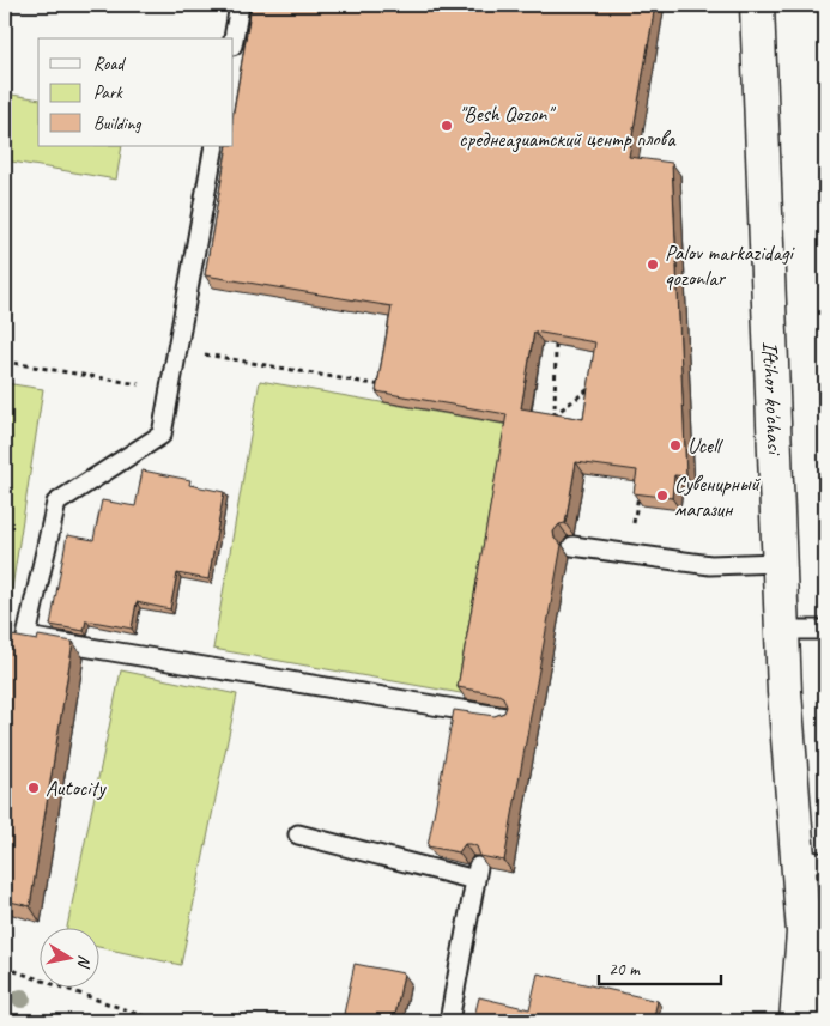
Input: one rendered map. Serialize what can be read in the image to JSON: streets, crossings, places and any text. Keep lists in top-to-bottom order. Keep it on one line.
{"streets":{"main road":["Iftihor ko'chasi"]},"places":["\"Besh Qozon\" среднеазиатский центр плова","Palov markazidagi qozonlar","Ucell","Сувенирный магазин","Autocity"],"legend":["Road","Park","Building"],"scale_bar":"20 m","north":"right"}
